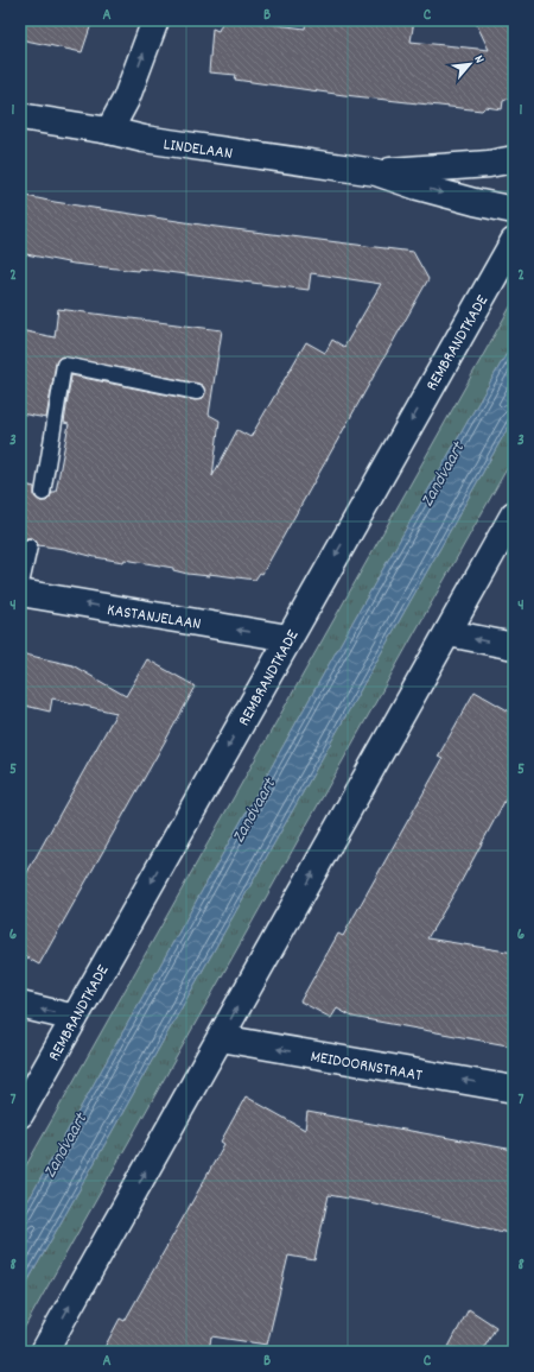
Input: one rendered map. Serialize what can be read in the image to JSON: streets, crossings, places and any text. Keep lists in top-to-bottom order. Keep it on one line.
{"streets":{"street":["LINDELAAN","REMBRANDTKADE","KASTANJELAAN","MEIDOORNSTRAAT"]},"crossings":[["REMBRANDTKADE","KASTANJELAAN"]],"one_way":["KASTANJELAAN","MEIDOORNSTRAAT"],"water":["Zandvaart"],"north":"top right","grid":{"columns":["A","B","C"],"rows":["1","2","3","4","5","6","7","8"]}}
